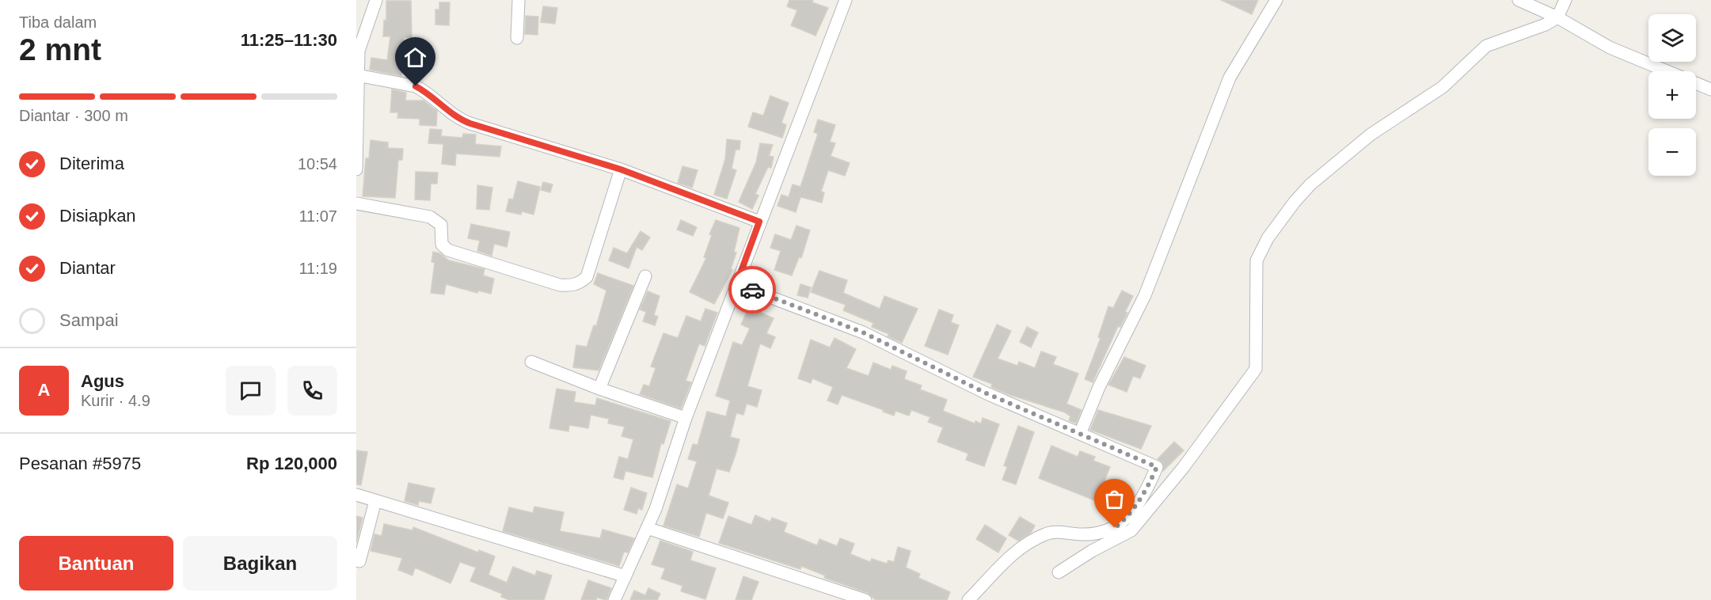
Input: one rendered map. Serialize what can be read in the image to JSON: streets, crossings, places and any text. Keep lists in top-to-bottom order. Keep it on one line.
{"page":{"heading":["2 mnt","Tiba dalam","11:25–11:30"],"panel":["Agus","Kurir · 4.9","Pesanan #5975","Rp 120,000"],"map_buttons":["+","−"],"bar":"Diantar · 300 m","list":[["Diterima","10:54"],["Disiapkan","11:07"],["Diantar","11:19"],"Sampai"],"round":"A","buttons":["Bantuan","Bagikan"]}}
